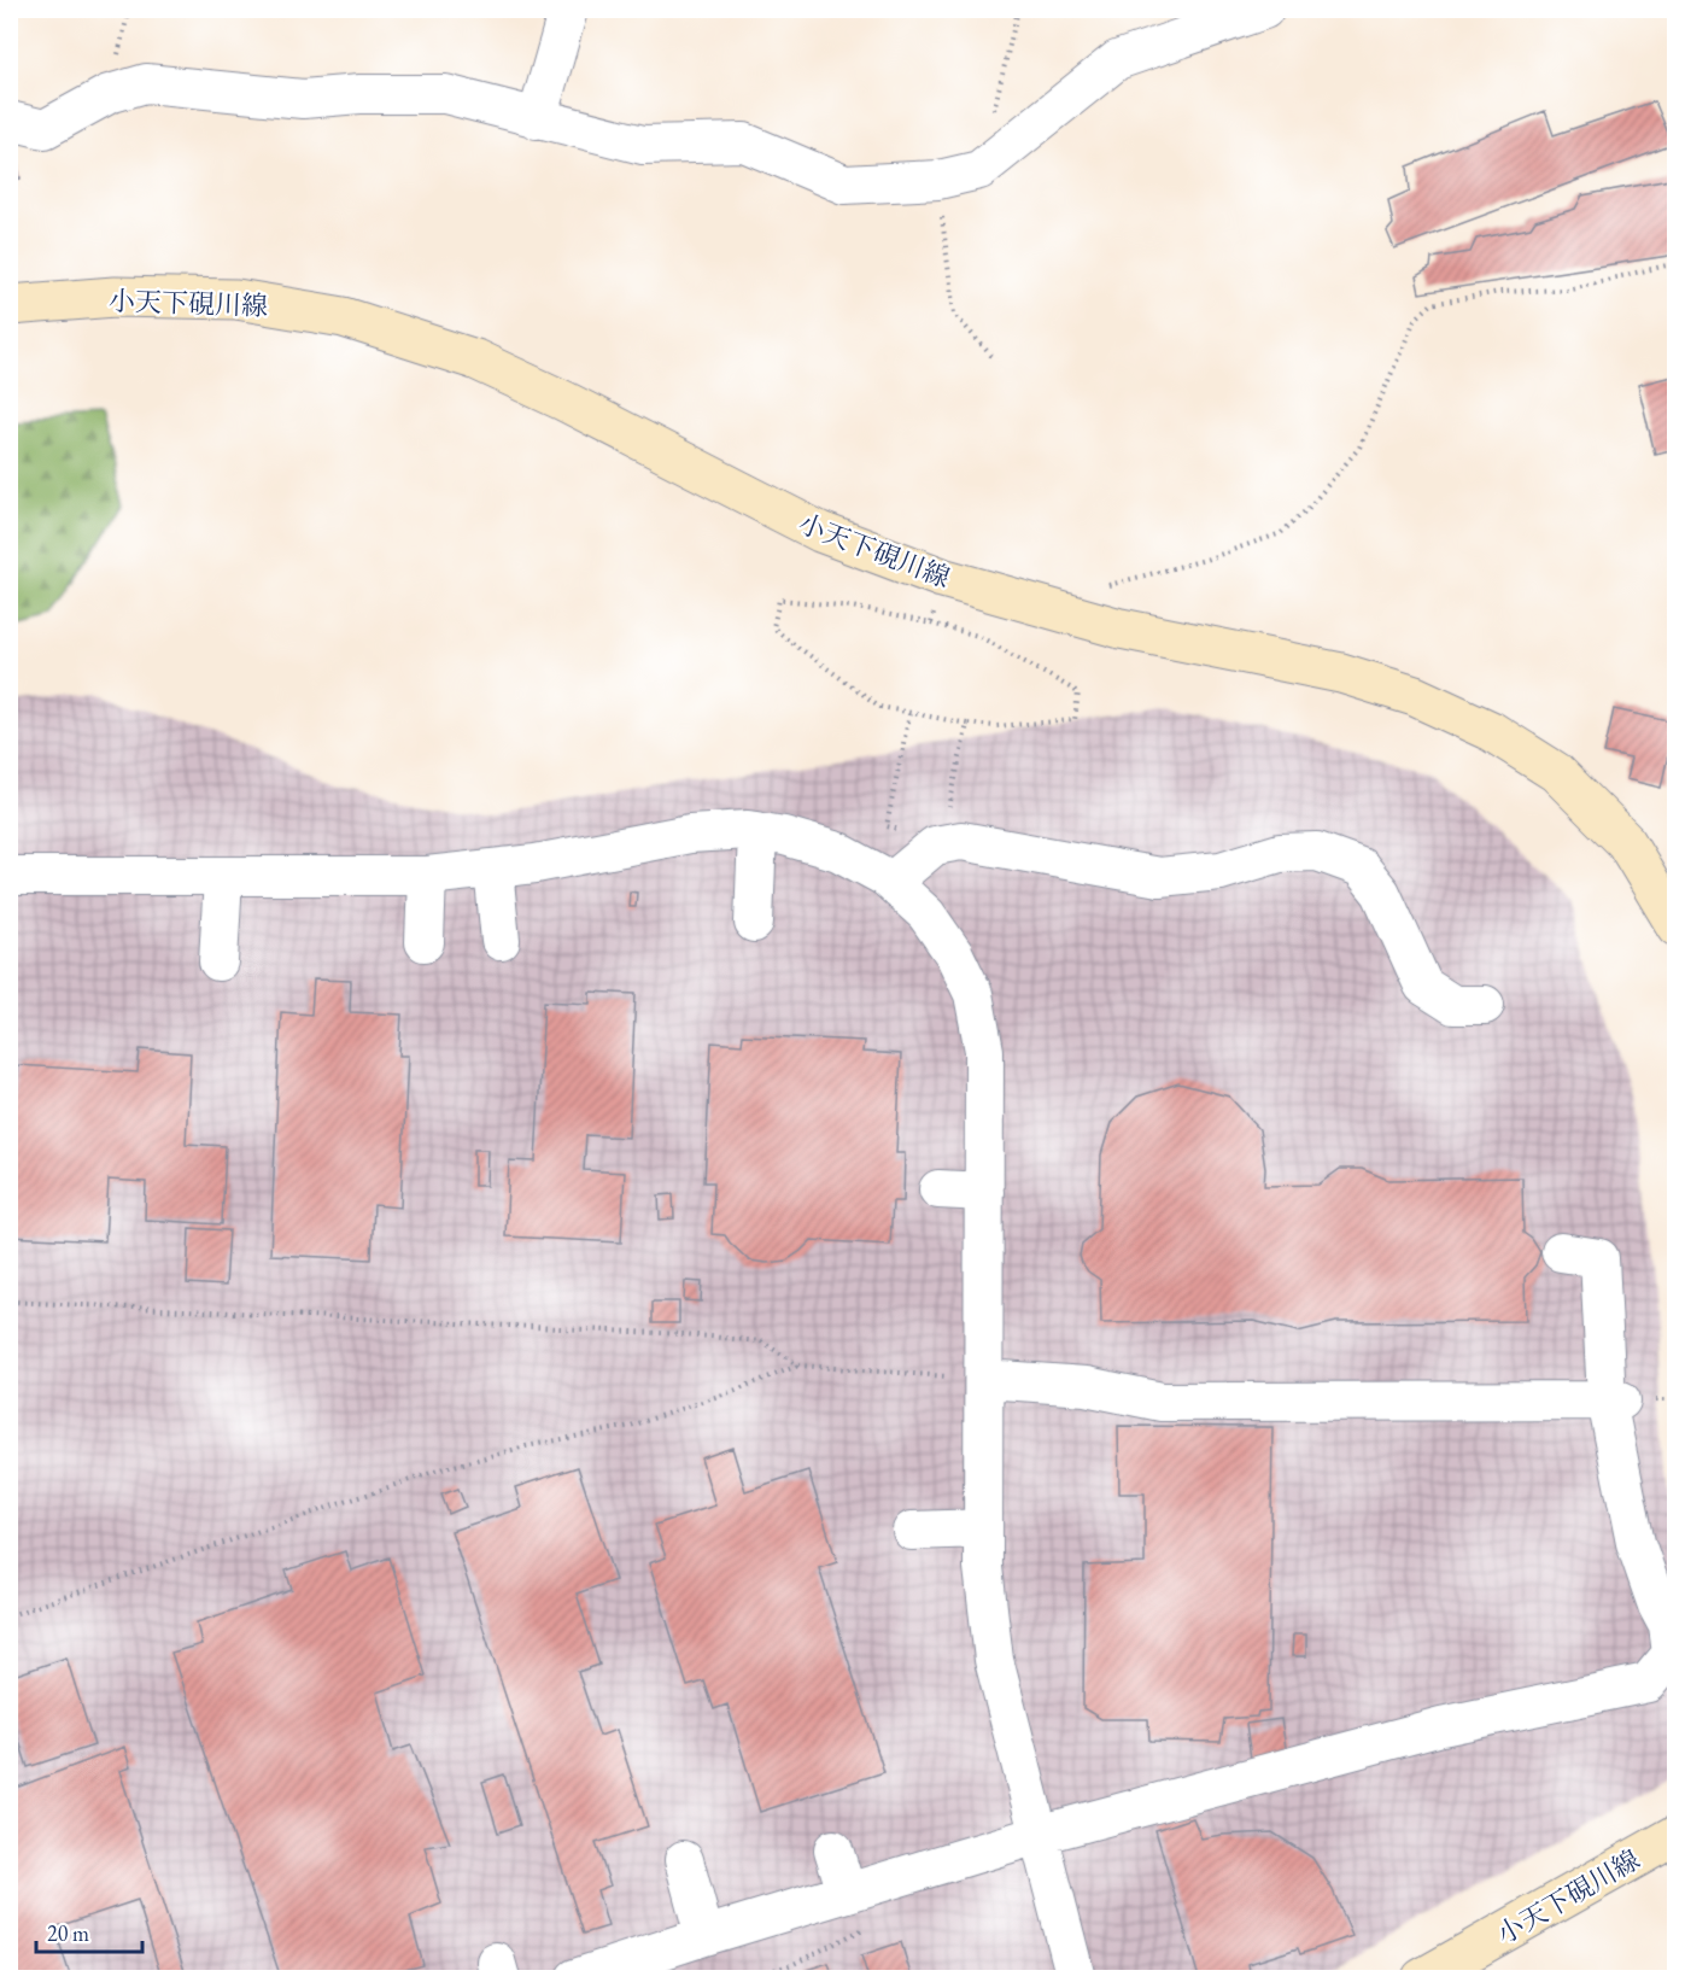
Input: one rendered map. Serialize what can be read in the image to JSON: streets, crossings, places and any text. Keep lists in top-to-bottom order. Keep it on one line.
{"streets":{"main road":["小天下硯川線"]},"scale_bar":"20 m"}
